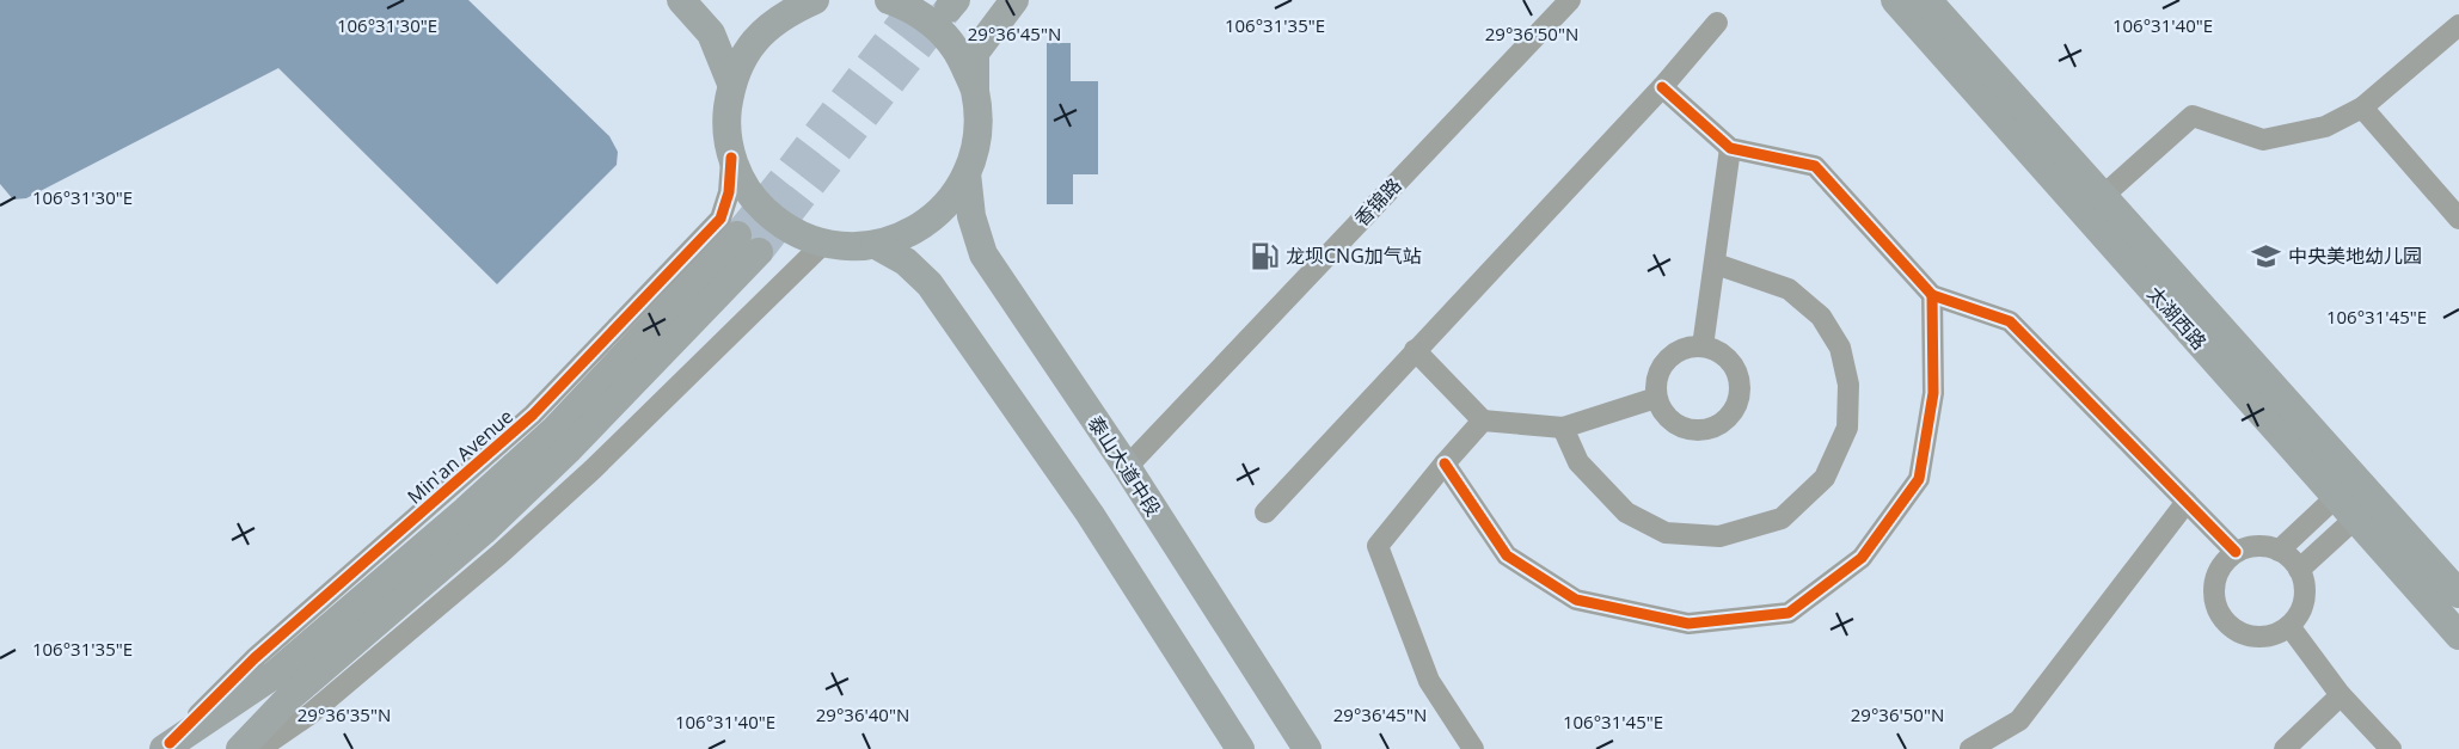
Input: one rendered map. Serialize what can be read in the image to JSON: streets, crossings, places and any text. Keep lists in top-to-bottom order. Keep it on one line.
{"streets":{"main road":["太湖西路","Min'an Avenue","泰山大道中段"],"street":["香锦路"]},"crossings":[["香锦路","泰山大道中段"]],"places":{"fuel station":["龙坝CNG加气站"],"school or university":["中央美地幼儿园"]},"coordinates":["106°31'35\"E","106°31'40\"E","106°31'30\"E","29°36'45\"N","29°36'50\"N","106°31'45\"E","29°36'35\"N","29°36'40\"N"]}
